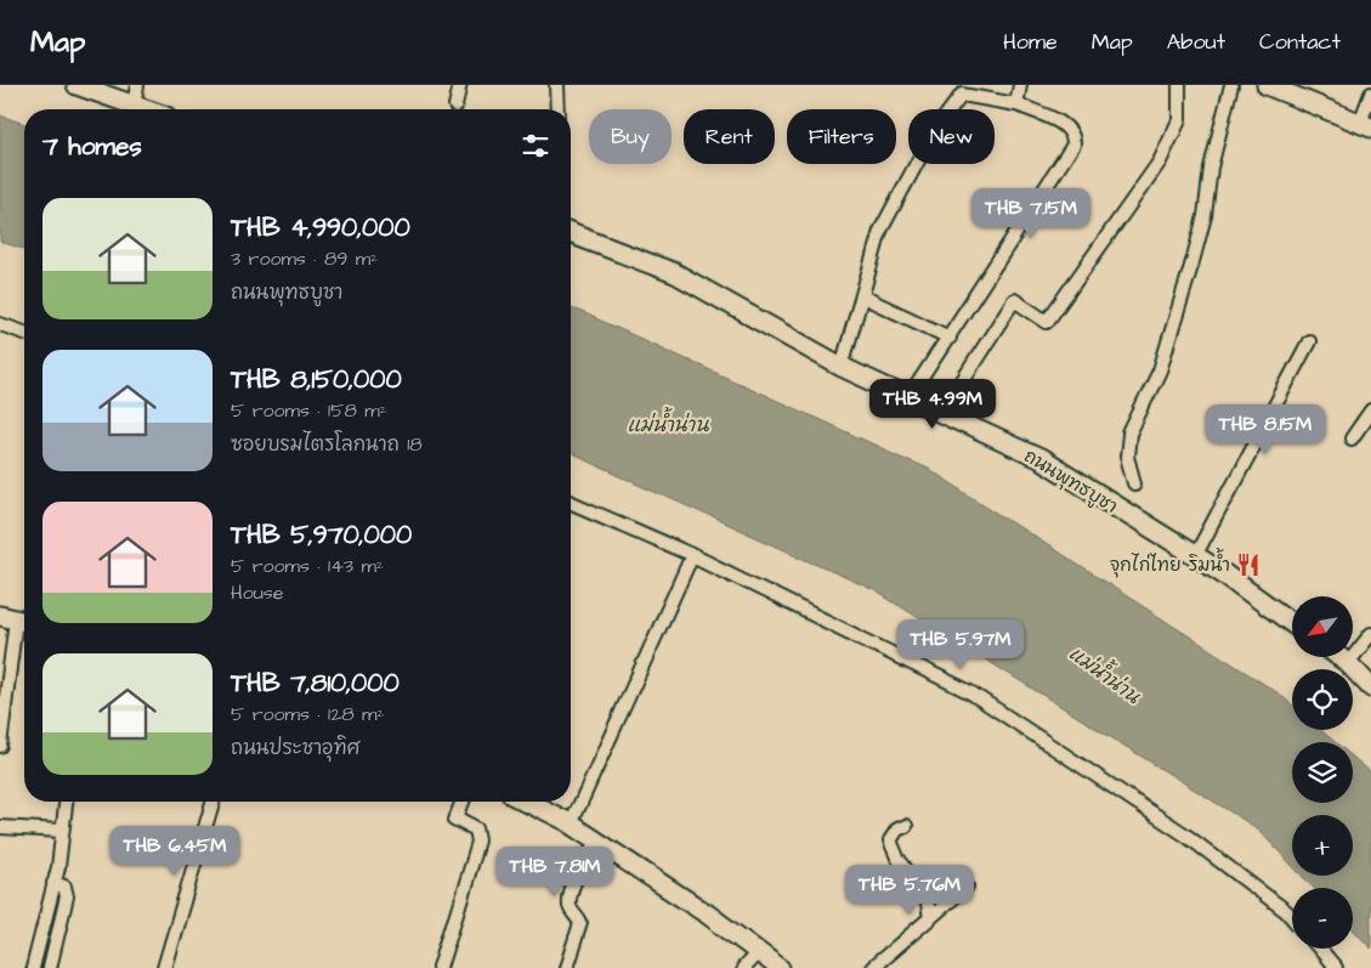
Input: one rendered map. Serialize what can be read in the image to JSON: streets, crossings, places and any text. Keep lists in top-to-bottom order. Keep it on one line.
{"streets":{"street":["ถนนพุทธบูชา"]},"water":["แม่น้ำน่าน"],"places":{"restaurant":["จุกไก่ไทย ริมน้ำ"]},"north":"bottom left","page":{"header":"Map","nav":["Home","Map","About","Contact"],"chip":["Buy","Rent","Filters","New"],"heading":"7 homes","list":[{"name":"THB 4,990,000","note":"3 rooms · 89 m² · ถนนพุทธบูชา"},{"name":"THB 8,150,000","note":"5 rooms · 158 m² · ซอยบรมไตรโลกนาถ 18"},{"name":"THB 5,970,000","note":"5 rooms · 143 m² · House"},{"name":"THB 7,810,000","note":"5 rooms · 128 m² · ถนนประชาอุทิศ"}],"price":["THB 7.15M","THB 4.99M","THB 8.15M","THB 5.97M","THB 6.45M","THB 7.81M","THB 5.76M"],"map_buttons":["+","−"]}}
